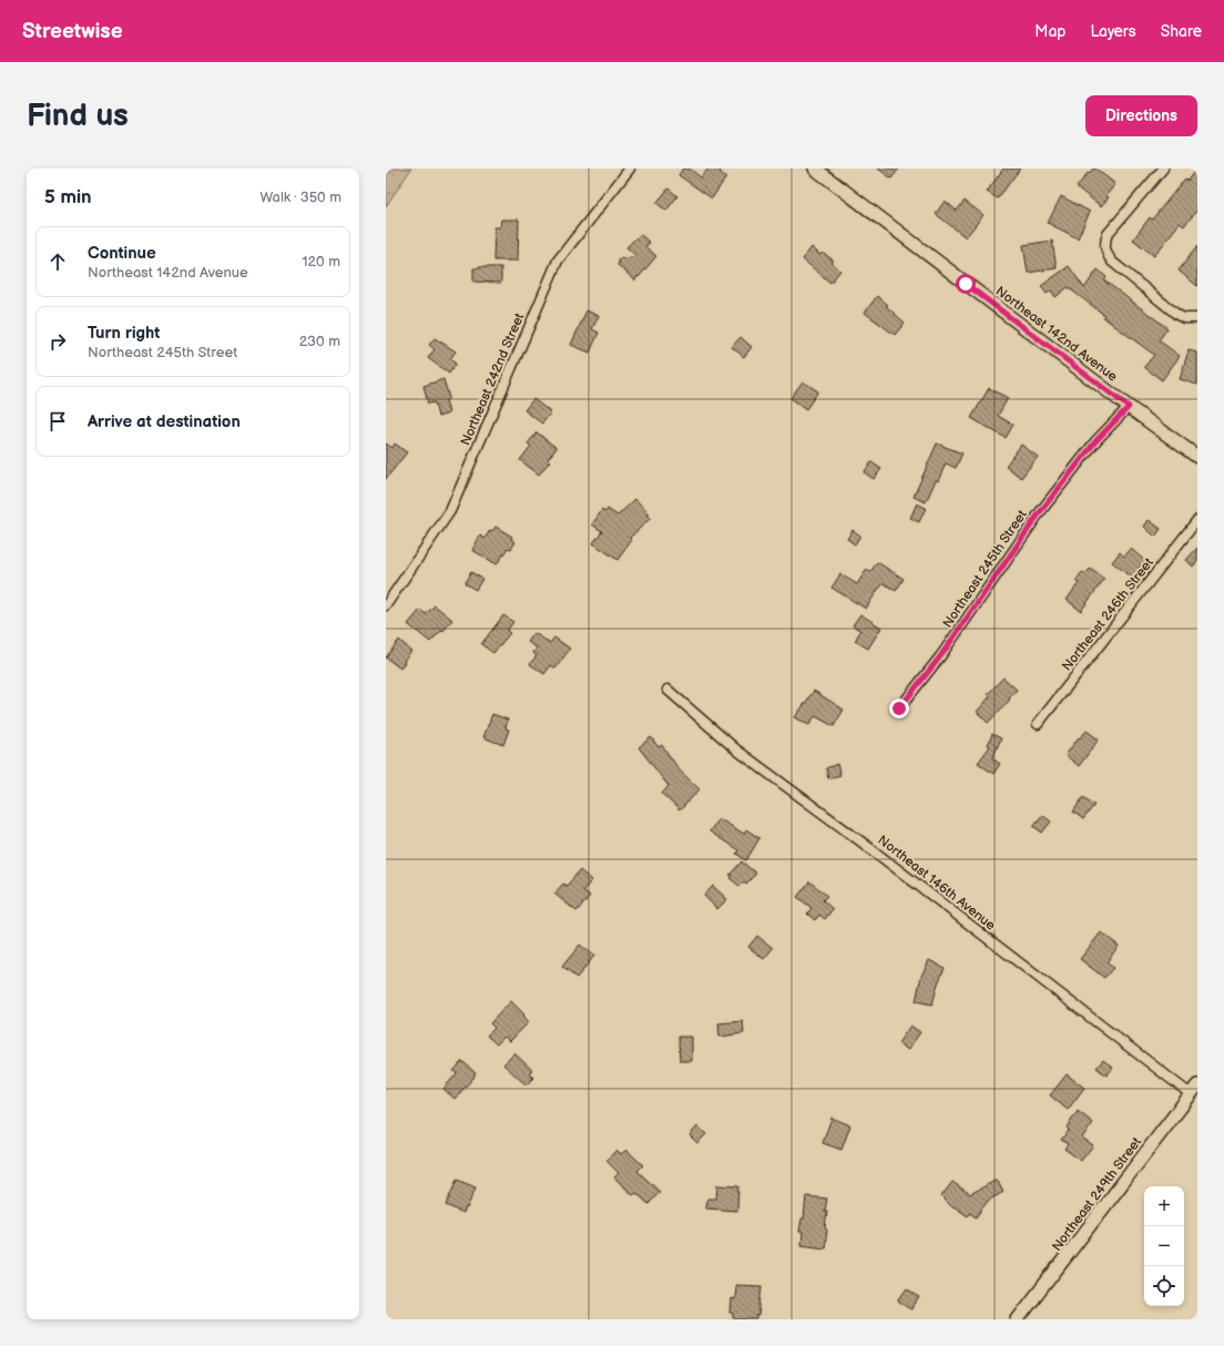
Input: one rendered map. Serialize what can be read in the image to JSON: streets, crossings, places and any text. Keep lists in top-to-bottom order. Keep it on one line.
{"streets":{"main road":["Northeast 142nd Avenue","Northeast 249th Street"],"street":["Northeast 242nd Street","Northeast 245th Street","Northeast 246th Street","Northeast 146th Avenue"]},"crossings":[["Northeast 142nd Avenue","Northeast 245th Street"],["Northeast 146th Avenue","Northeast 249th Street"]],"page":{"header":"Streetwise","nav":["Map","Layers","Share"],"buttons":"Directions","title":"Find us","heading":["5 min","Walk · 350 m"],"list":[["Continue","Northeast 142nd Avenue","120 m"],["Turn right","Northeast 245th Street","230 m"],"Arrive at destination"],"map_buttons":["+","−"]}}
